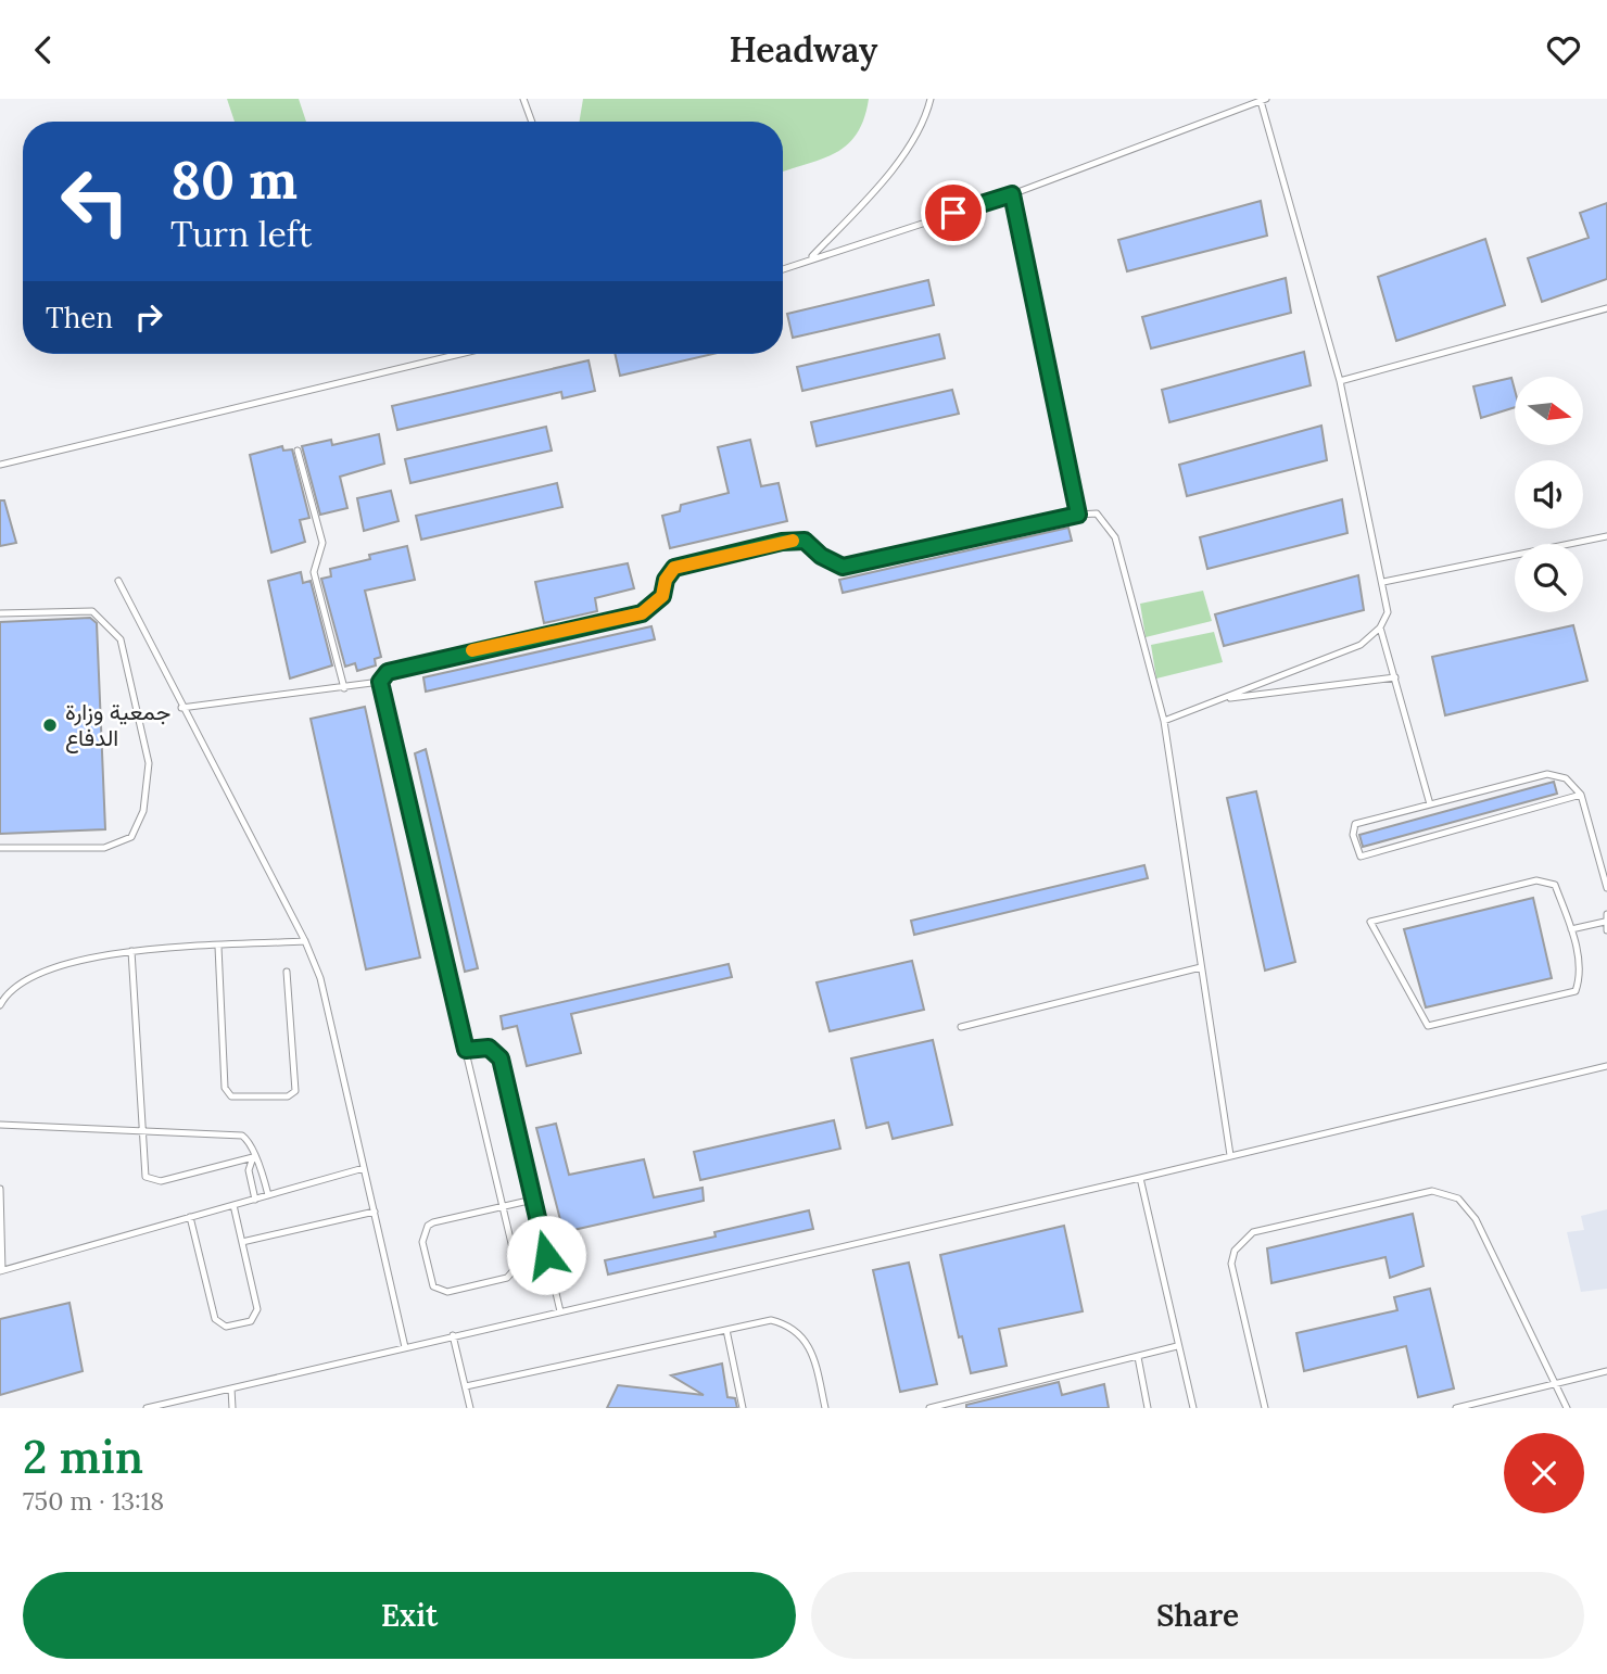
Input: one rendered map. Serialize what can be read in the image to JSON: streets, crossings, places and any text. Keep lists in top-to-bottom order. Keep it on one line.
{"places":["جمعية وزارة الدفاع"],"north":"right","page":{"header":"Headway","turn":["80 m","Turn left"],"then":"Then","heading":["2 min","750 m · 13:18"],"buttons":["Exit","Share"]}}
